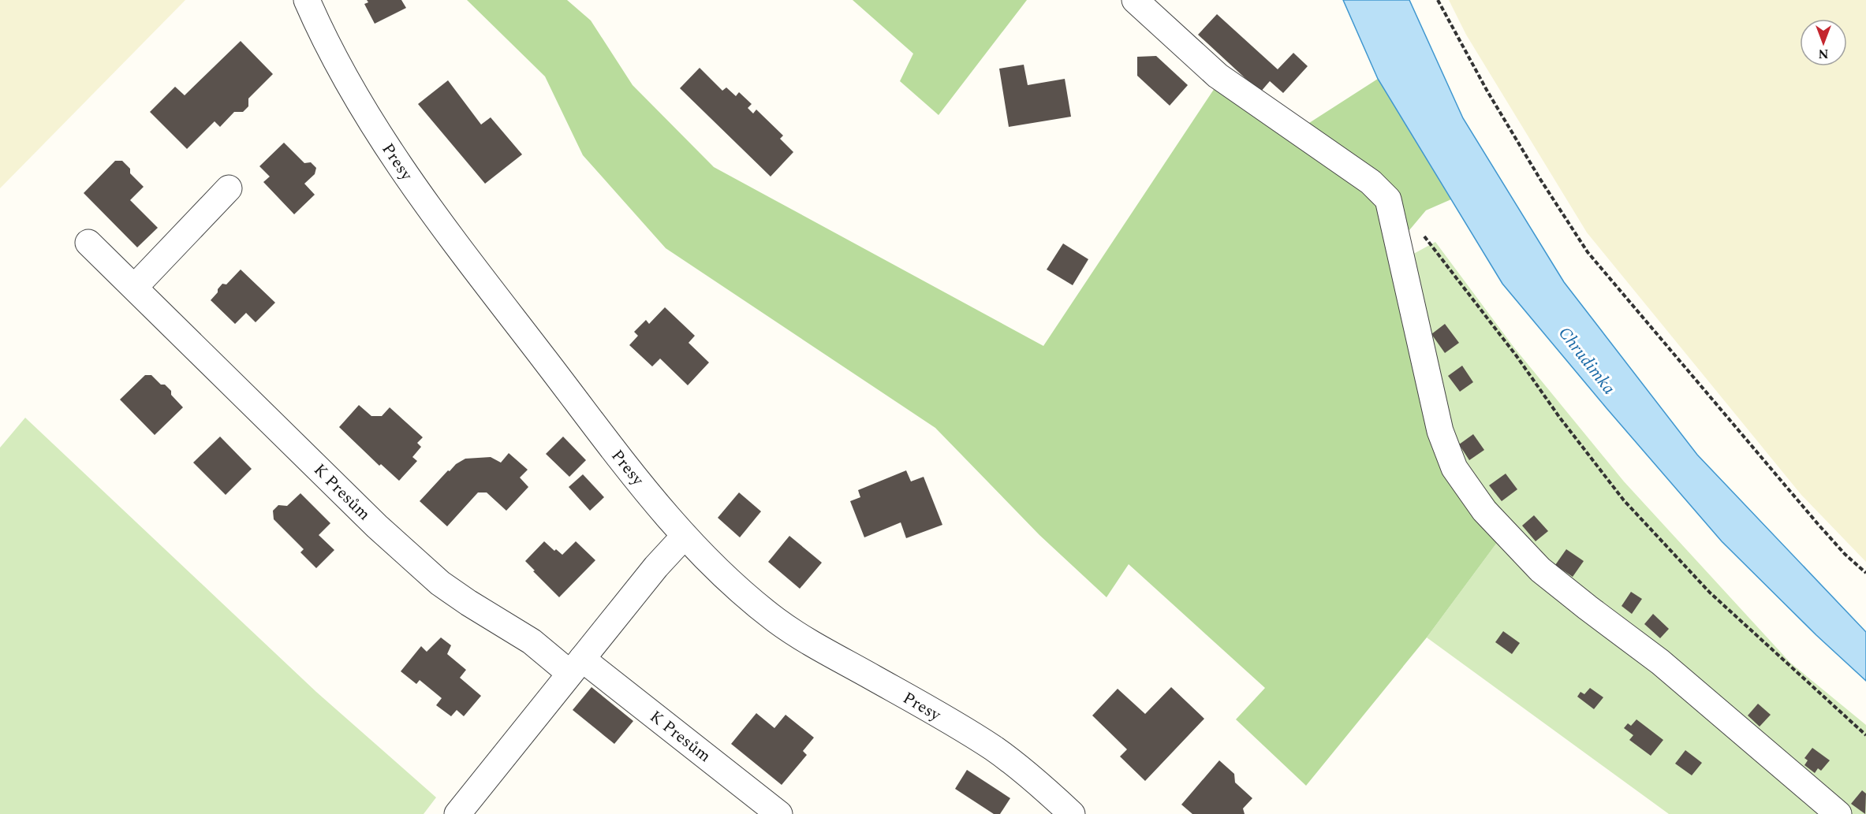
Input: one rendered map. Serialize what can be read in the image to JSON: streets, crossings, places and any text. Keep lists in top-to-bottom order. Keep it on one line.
{"streets":{"street":["Presy","K Presům"]},"water":["Chrudimka"],"north":"bottom"}
